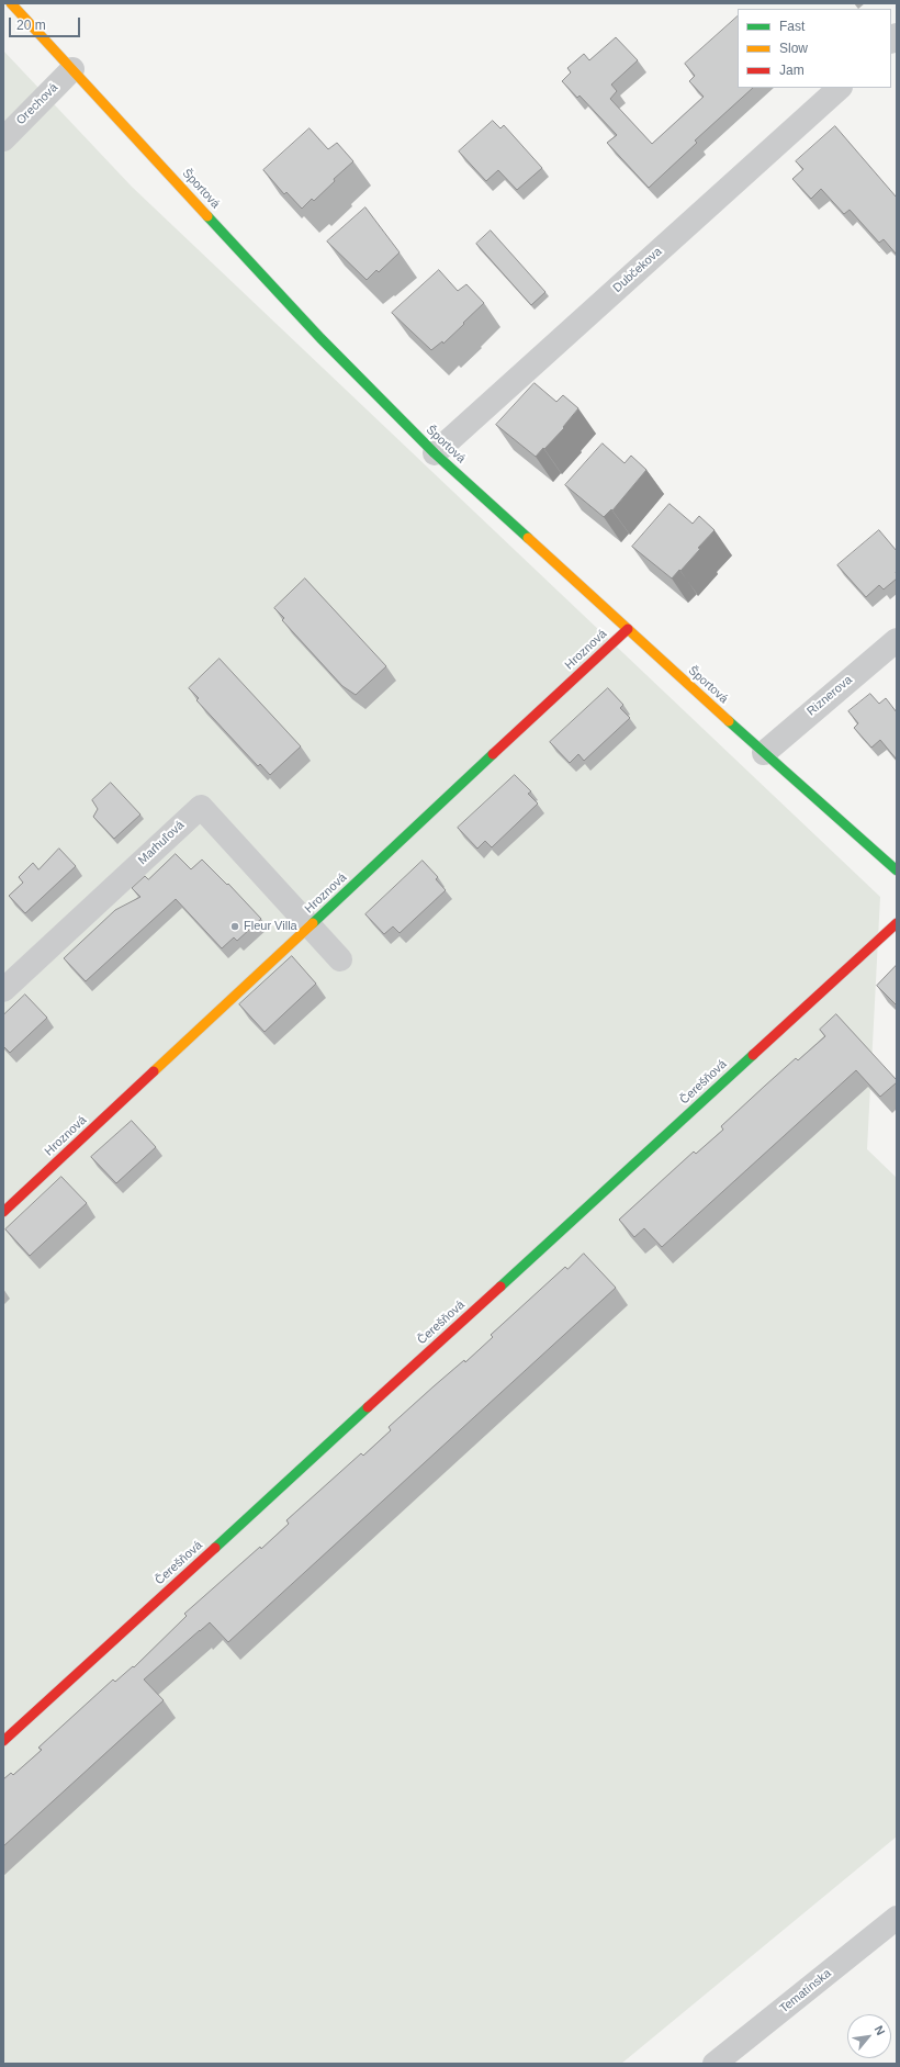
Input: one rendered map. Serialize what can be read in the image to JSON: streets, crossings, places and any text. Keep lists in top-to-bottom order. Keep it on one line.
{"streets":{"street":["Orechová","Športová","Dubčekova","Hroznová","Riznerova","Marhuľová","Čerešňová","Tematínska"]},"crossings":[["Orechová","Športová"],["Športová","Dubčekova"],["Športová","Hroznová"],["Športová","Riznerova"],["Hroznová","Marhuľová"]],"places":["Fleur Villa"],"legend":["Fast","Slow","Jam"],"scale_bar":"20 m","north":"top right"}
